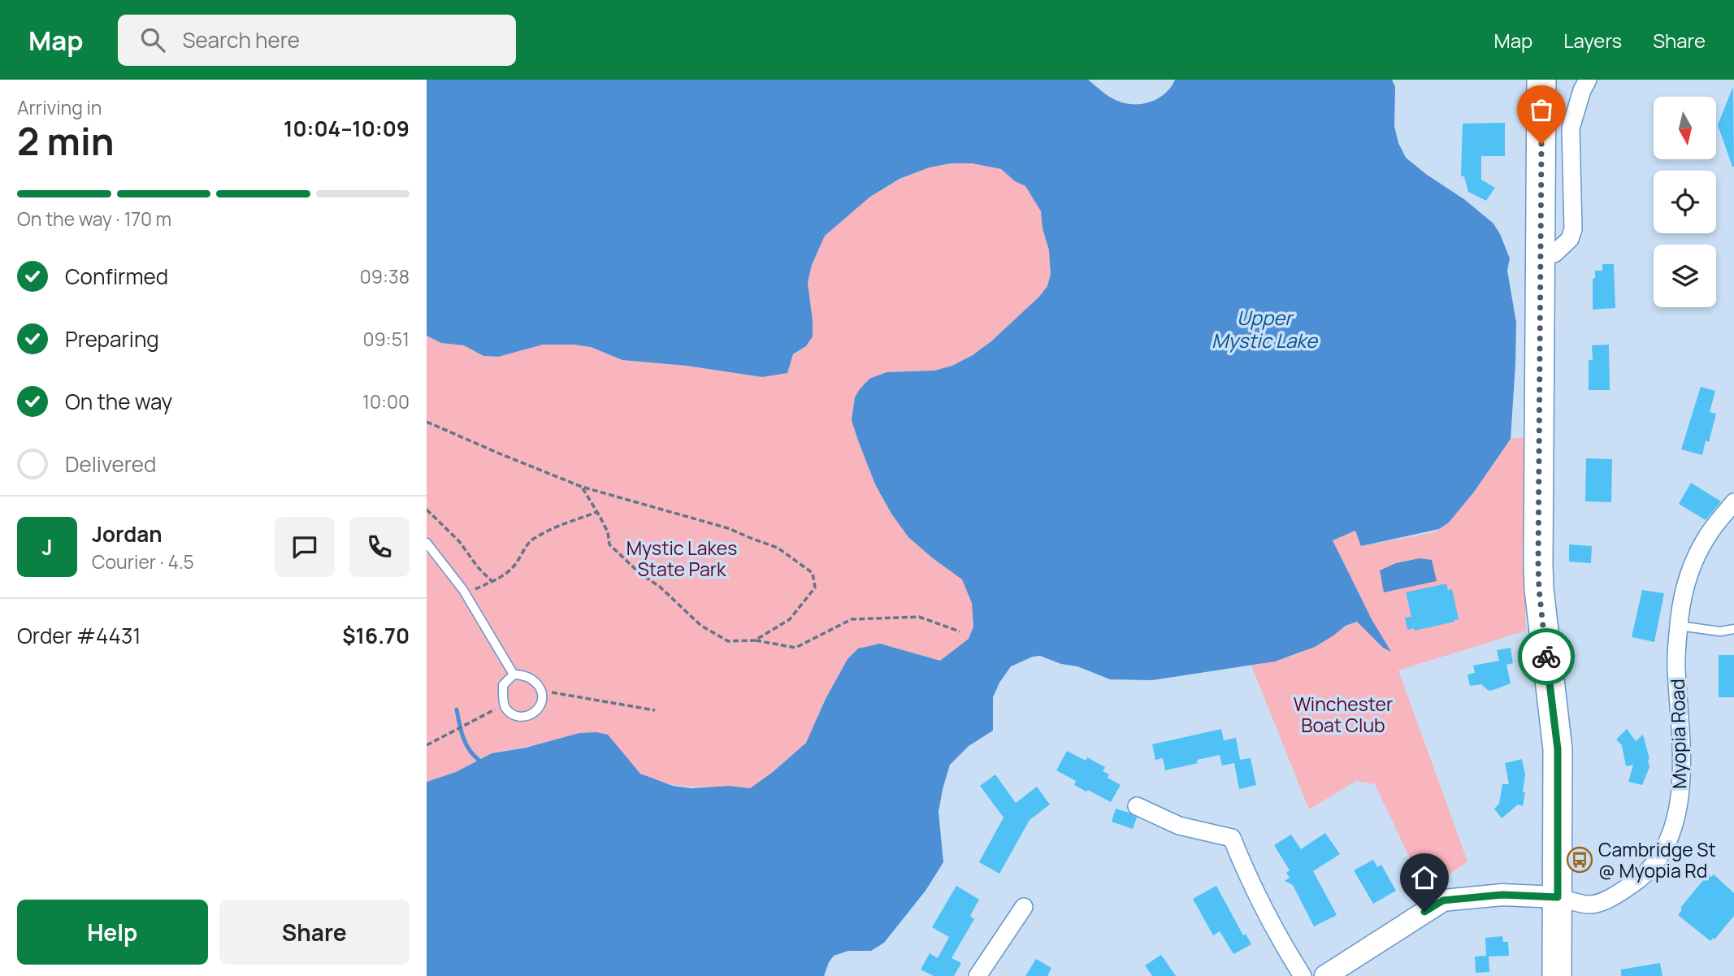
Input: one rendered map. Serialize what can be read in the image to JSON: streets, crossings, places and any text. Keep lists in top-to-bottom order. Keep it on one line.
{"streets":{"street":["Myopia Road"]},"water":["Upper Mystic Lake"],"parks":["Mystic Lakes State Park","Winchester Boat Club"],"places":{"bus stop":["Cambridge St @ Myopia Rd"]},"north":"bottom","page":{"header":"Map","search":"Search here","nav":["Map","Layers","Share"],"heading":["2 min","Arriving in","10:04–10:09"],"panel":["Jordan","Courier · 4.5","Order #4431","$16.70"],"bar":"On the way · 170 m","list":[["Confirmed","09:38"],["Preparing","09:51"],["On the way","10:00"],"Delivered"],"round":"J","buttons":["Help","Share"]}}
